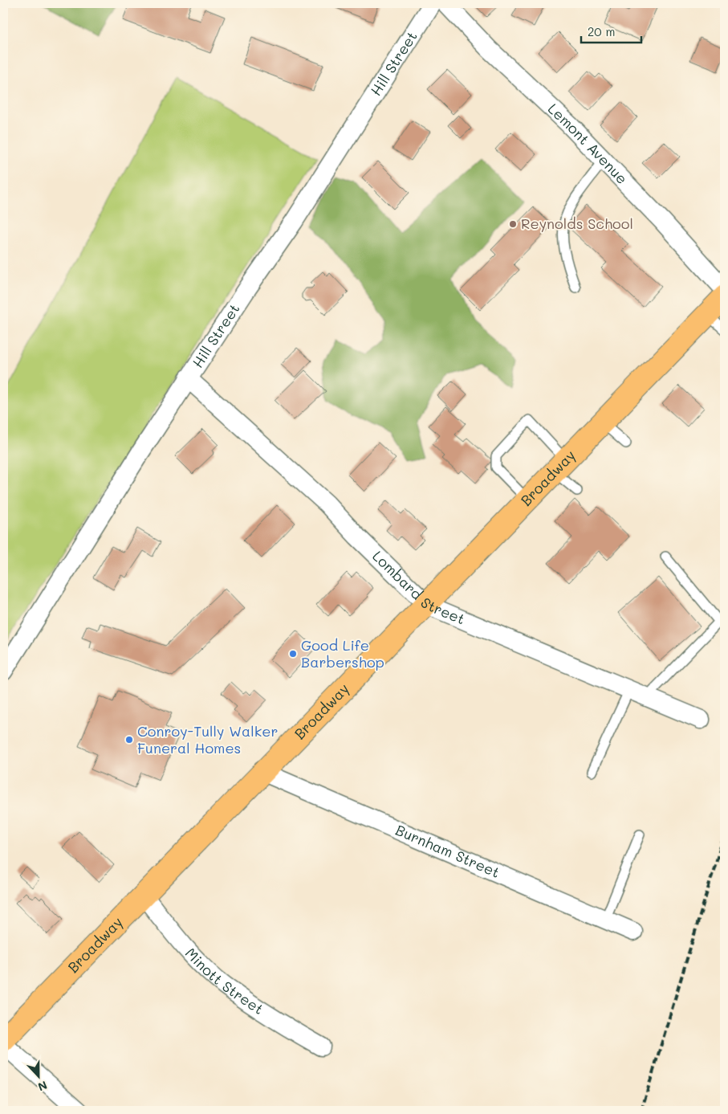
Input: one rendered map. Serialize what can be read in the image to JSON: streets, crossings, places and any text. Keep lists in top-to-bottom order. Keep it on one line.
{"streets":{"main road":["Broadway"],"street":["Hill Street","Lemont Avenue","Lombard Street","Burnham Street","Minott Street"]},"crossings":[["Hill Street","Lombard Street"],["Broadway","Lombard Street"],["Broadway","Burnham Street"],["Broadway","Minott Street"]],"places":["Reynolds School","Good Life Barbershop","Conroy-Tully Walker Funeral Homes"],"scale_bar":"20 m","north":"bottom"}
